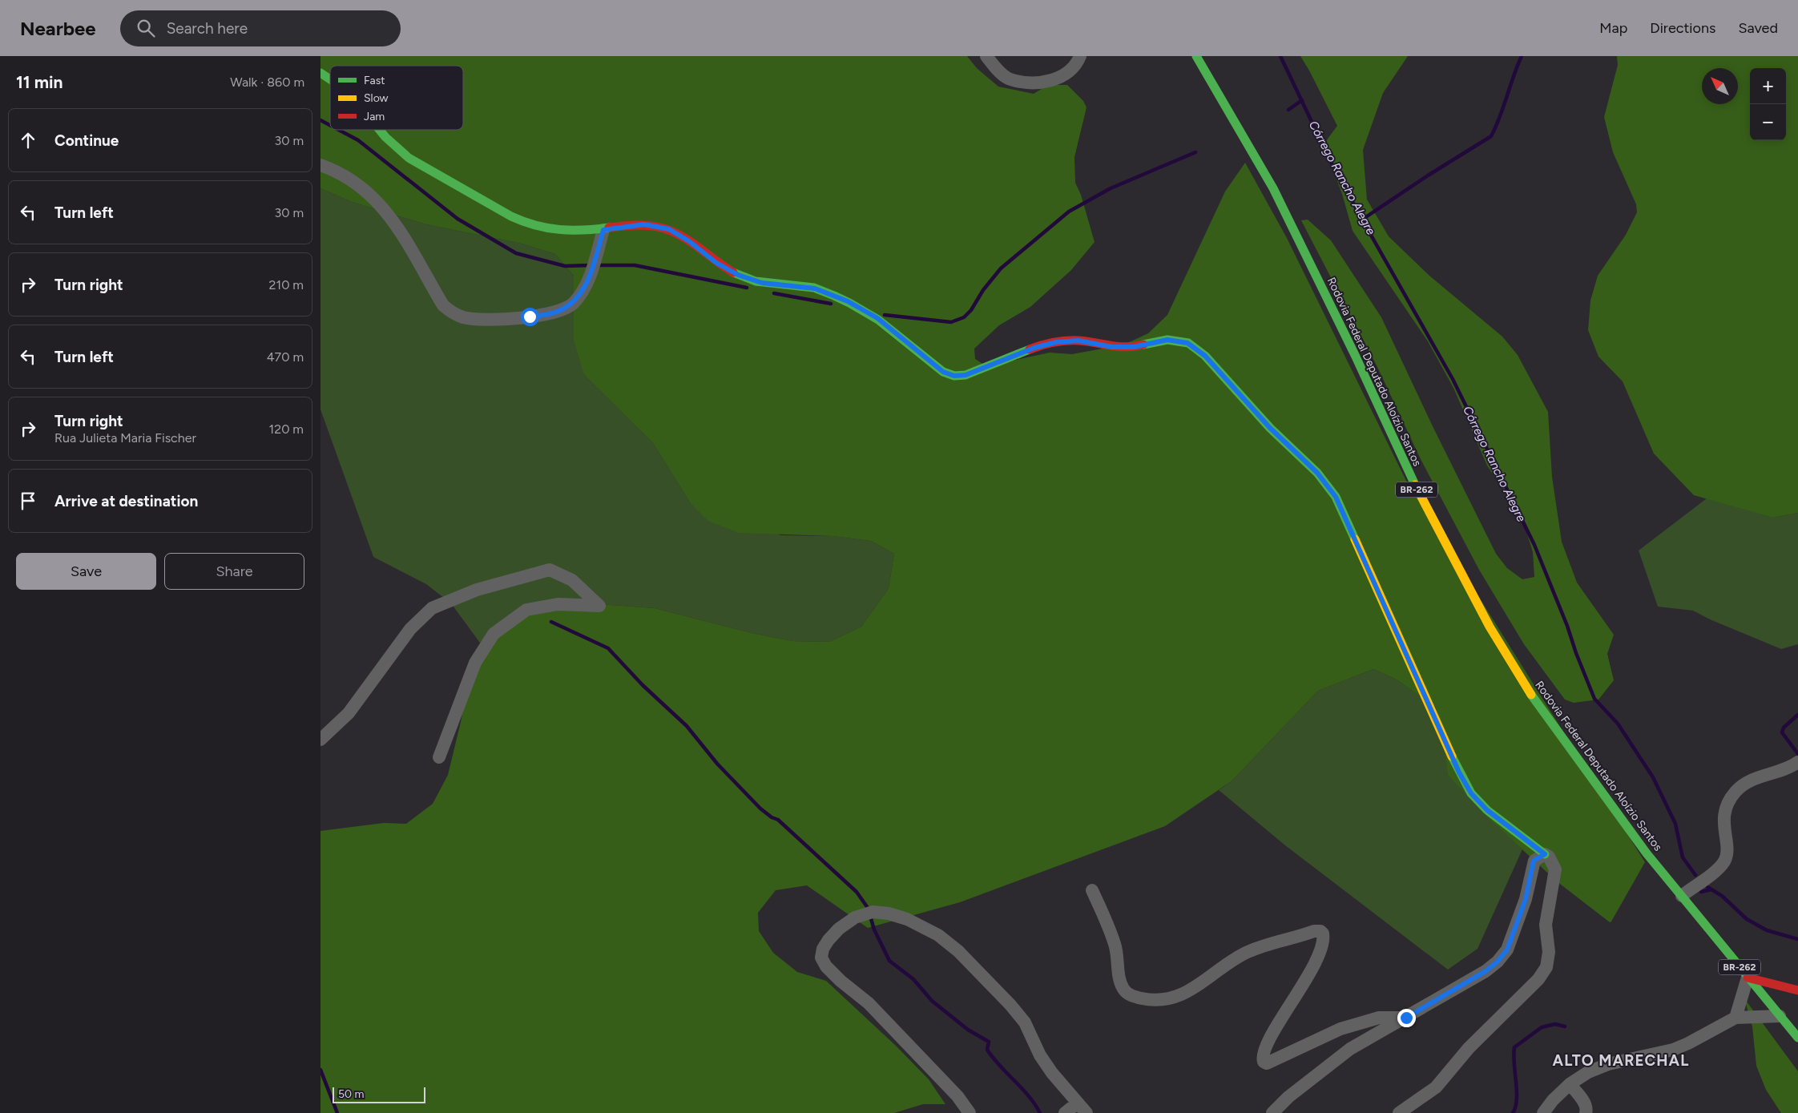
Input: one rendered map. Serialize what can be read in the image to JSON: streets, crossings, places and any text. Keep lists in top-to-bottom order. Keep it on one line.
{"streets":{"main road":["Rodovia Federal Deputado Aloízio Santos","BR-262"]},"districts":["ALTO MARECHAL"],"water":["Córrego Rancho Alegre"],"legend":["Fast","Slow","Jam"],"scale_bar":"50 m","north":"top left","page":{"header":"Nearbee","search":"Search here","nav":["Map","Directions","Saved"],"heading":["11 min","Walk · 860 m"],"map_buttons":["+","−"],"list":[["Continue","30 m"],["Turn left","30 m"],["Turn right","210 m"],["Turn left","470 m"],["Turn right","Rua Julieta Maria Fischer","120 m"],"Arrive at destination"],"buttons":["Save","Share"],"scale":"50 m"}}
